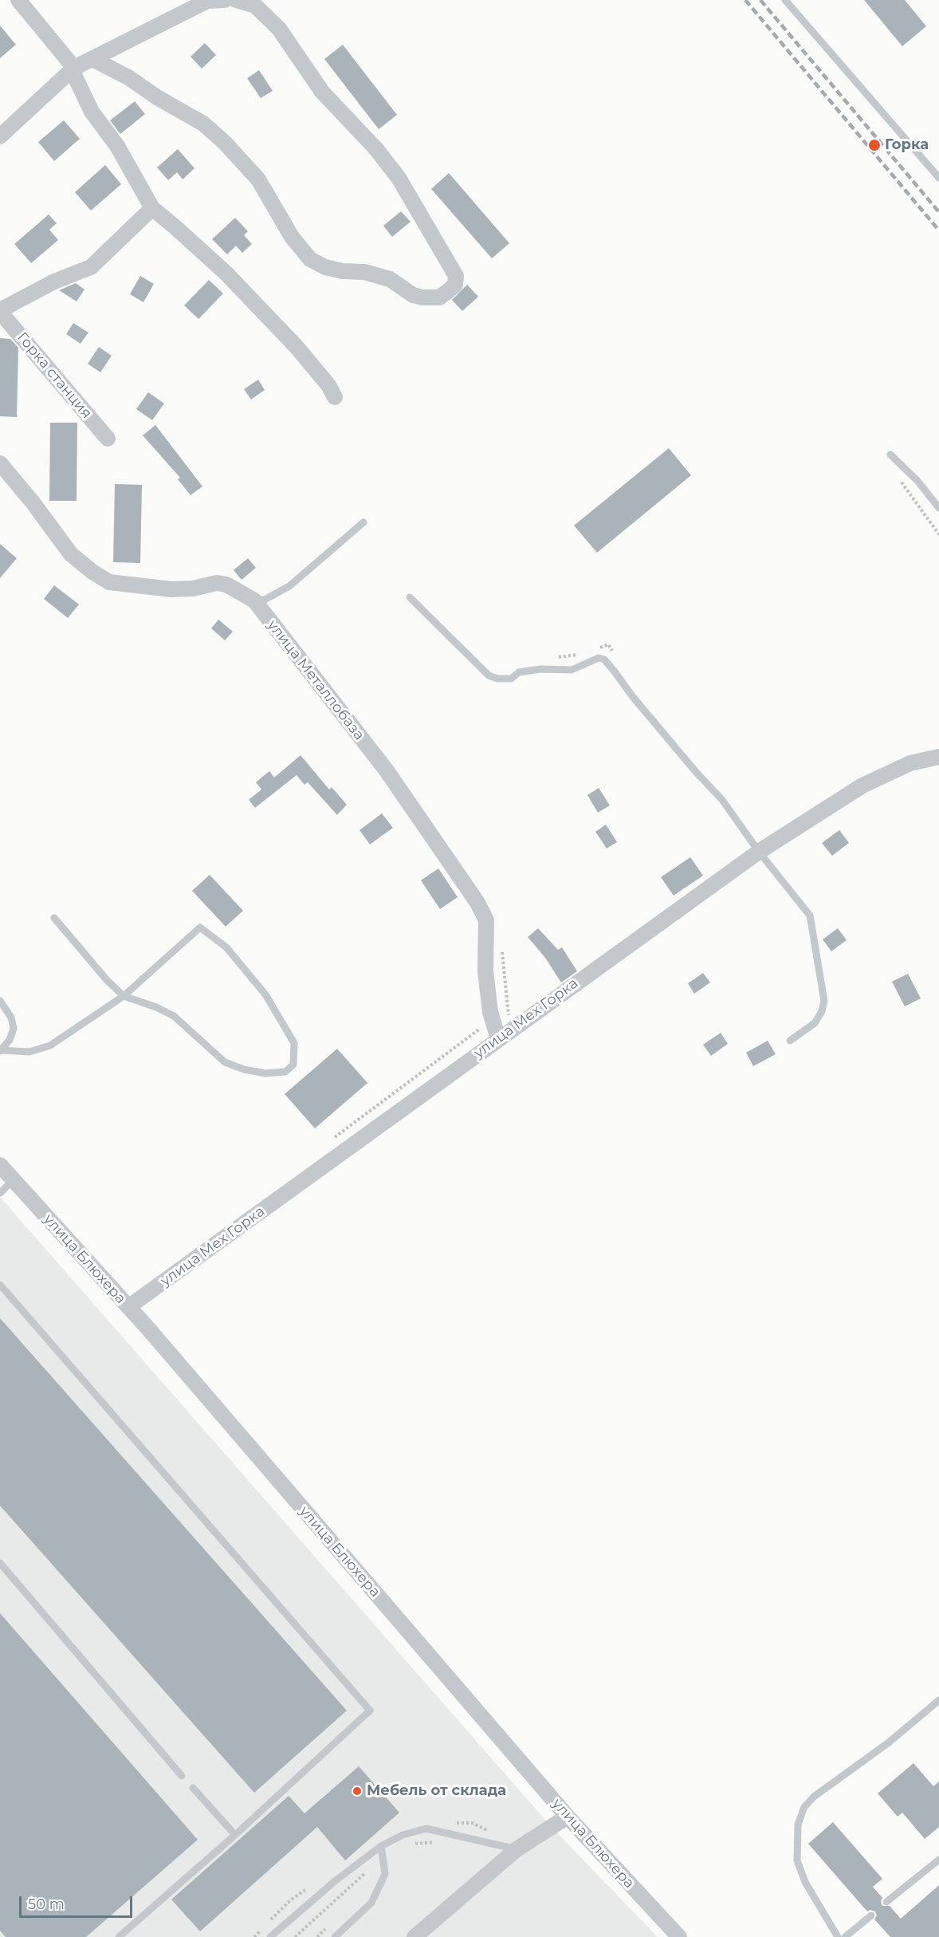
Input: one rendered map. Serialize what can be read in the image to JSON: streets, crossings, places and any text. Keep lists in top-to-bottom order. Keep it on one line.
{"streets":{"street":["Горка станция","улица Металлобаза","улица Мех Горка","улица Блюхера"]},"crossings":[["улица Металлобаза","улица Мех Горка"],["улица Мех Горка","улица Блюхера"]],"places":["Горка","Мебель от склада"],"scale_bar":"50 m"}
